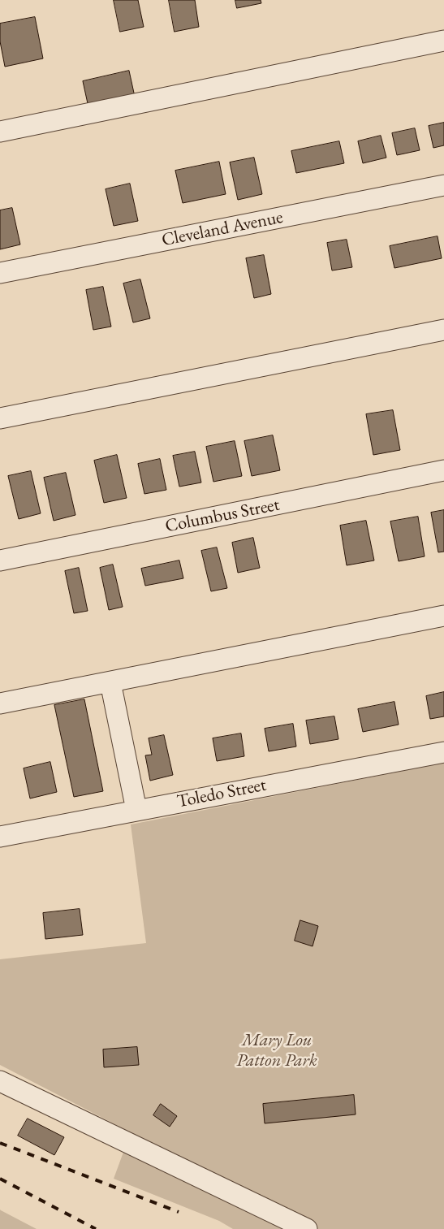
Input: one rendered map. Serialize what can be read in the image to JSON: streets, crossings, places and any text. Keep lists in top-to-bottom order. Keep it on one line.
{"streets":{"street":["Cleveland Avenue","Columbus Street","Toledo Street"]},"parks":["Mary Lou Patton Park"]}
